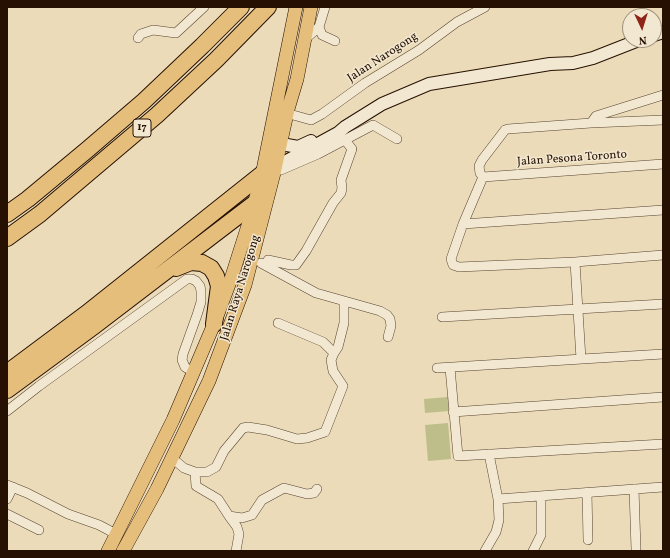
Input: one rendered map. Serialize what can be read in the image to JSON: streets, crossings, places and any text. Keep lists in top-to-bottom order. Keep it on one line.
{"streets":{"highway":["17"],"main road":["Jalan Raya Narogong"],"street":["Jalan Narogong","Jalan Pesona Toronto"]},"north":"bottom"}
